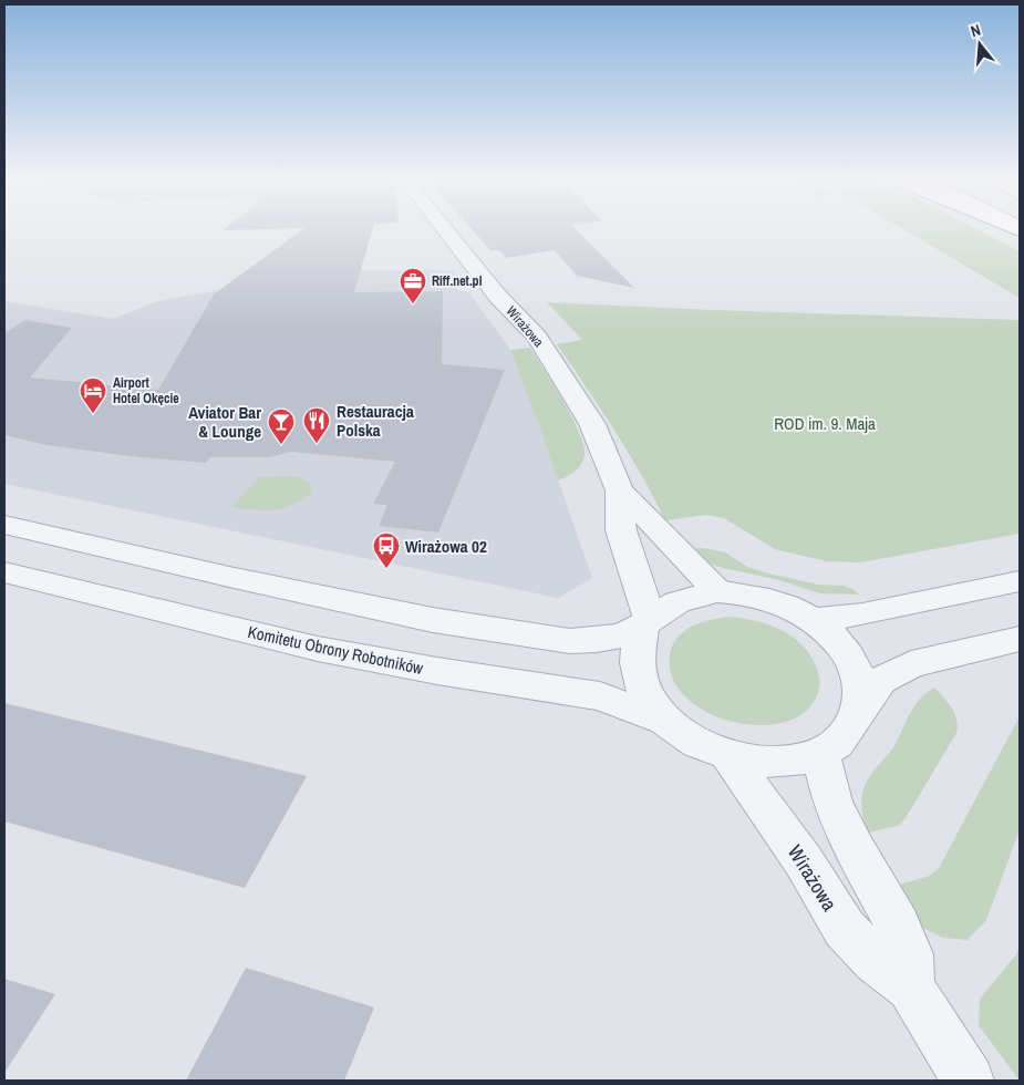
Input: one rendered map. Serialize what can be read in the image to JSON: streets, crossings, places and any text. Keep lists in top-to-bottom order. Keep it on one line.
{"streets":{"street":["Wirażowa","Komitetu Obrony Robotników"]},"parks":["ROD im. 9. Maja"],"places":{"office":["Riff.net.pl"],"hotel":["Airport Hotel Okęcie"],"restaurant":["Restauracja Polska"],"bar":["Aviator Bar & Lounge"],"bus stop":["Wirażowa 02"]},"north":"top"}
